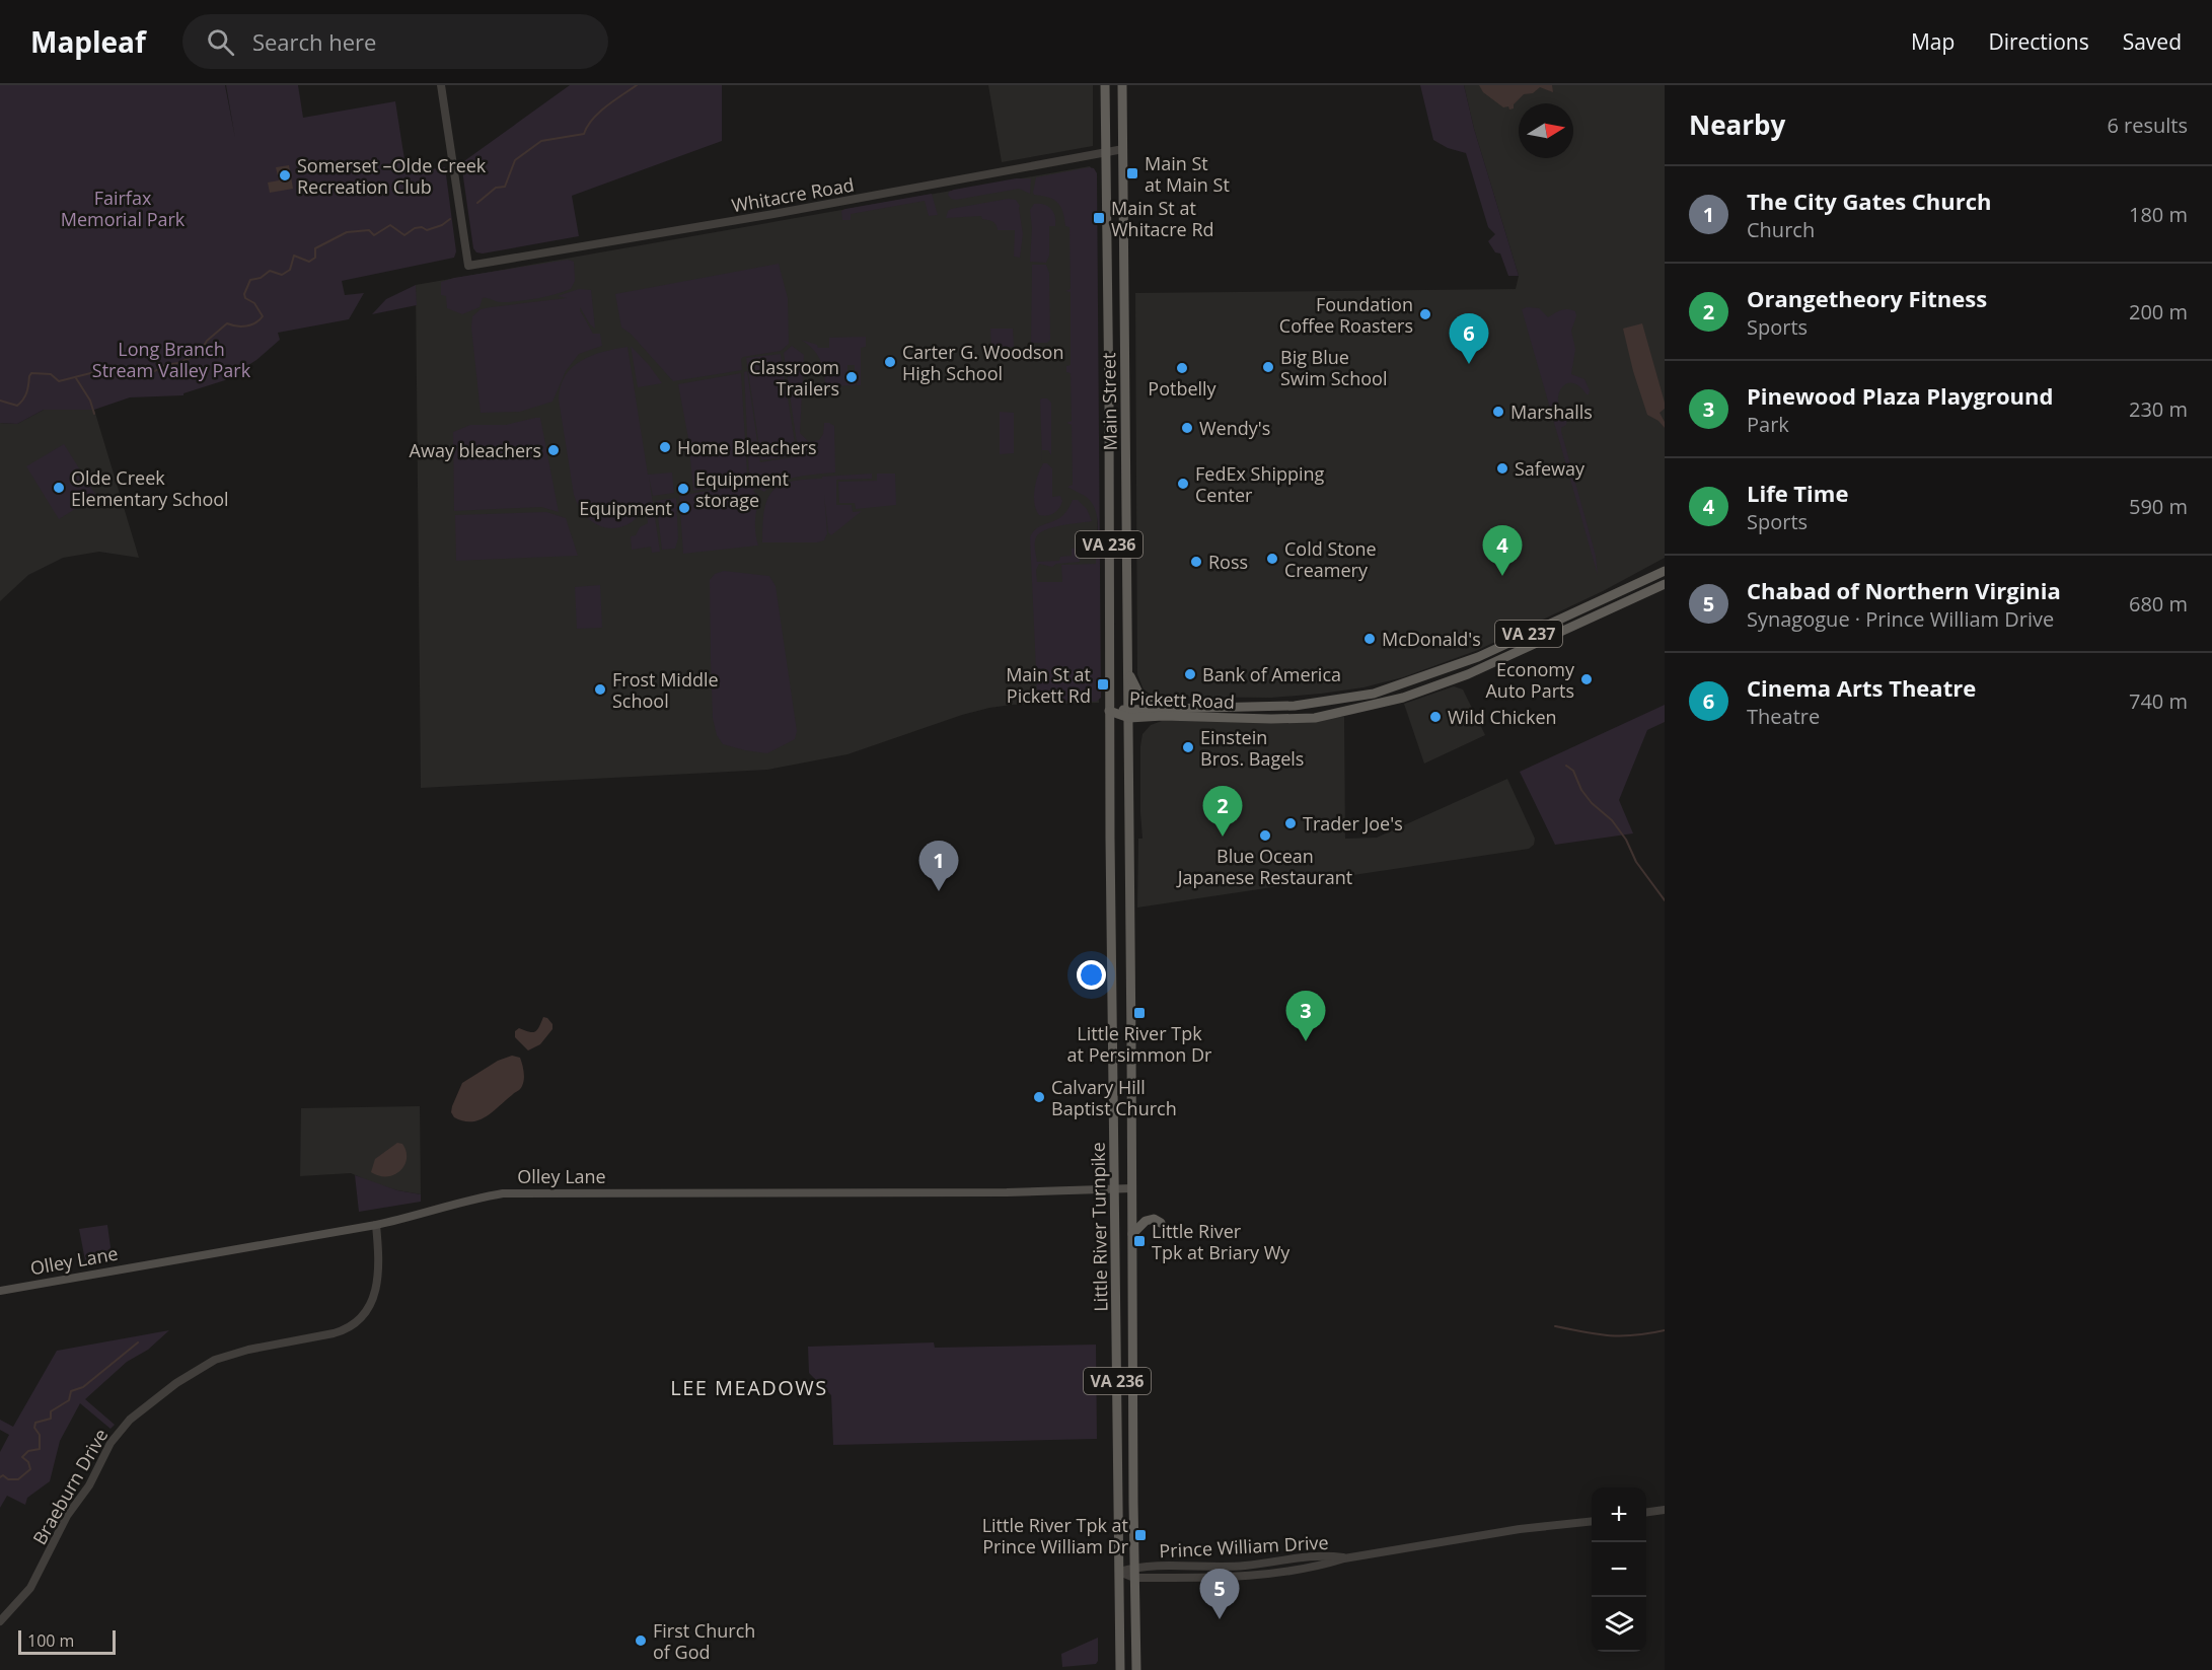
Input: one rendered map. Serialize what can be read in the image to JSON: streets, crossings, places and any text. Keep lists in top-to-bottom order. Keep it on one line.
{"streets":{"main road":["Main Street","VA 236","VA 237","Pickett Road","Olley Lane","Little River Turnpike"],"street":["Whitacre Road","Braeburn Drive","Prince William Drive"]},"crossings":[["Whitacre Road","Main Street"],["Main Street","Pickett Road"],["Main Street","Little River Turnpike"],["Pickett Road","Little River Turnpike"],["Olley Lane","Little River Turnpike"],["Olley Lane","Braeburn Drive"],["Little River Turnpike","Prince William Drive"]],"districts":["LEE MEADOWS"],"parks":["Fairfax Memorial Park","Long Branch Stream Valley Park"],"places":{"transit":["Main St at Main St","Main St at Whitacre Rd","Main St at Pickett Rd","Little River Tpk at Persimmon Dr","Little River Tpk at Briary Wy","Little River Tpk at Prince William Dr"],"other":["Somerset –Olde Creek Recreation Club","Foundation Coffee Roasters","Carter G. Woodson High School","Big Blue Swim School","Potbelly","Classroom Trailers","Marshalls","Wendy's","Home Bleachers","Away bleachers","Safeway","FedEx Shipping Center","Olde Creek Elementary School","Equipment storage","Equipment","Cold Stone Creamery","Ross","McDonald's","Bank of America","Economy Auto Parts","Frost Middle School","Wild Chicken","Einstein Bros. Bagels","Trader Joe's","Blue Ocean Japanese Restaurant","Calvary Hill Baptist Church","First Church of God"]},"scale_bar":"100 m","north":"right","page":{"header":"Mapleaf","search":"Search here","nav":["Map","Directions","Saved"],"heading":["Nearby","6 results"],"list":[{"mark":"1","name":"The City Gates Church","note":"Church","value":"180 m"},{"mark":"2","name":"Orangetheory Fitness","note":"Sports","value":"200 m"},{"mark":"3","name":"Pinewood Plaza Playground","note":"Park","value":"230 m"},{"mark":"4","name":"Life Time","note":"Sports","value":"590 m"},{"mark":"5","name":"Chabad of Northern Virginia","note":"Synagogue · Prince William Drive","value":"680 m"},{"mark":"6","name":"Cinema Arts Theatre","note":"Theatre","value":"740 m"}],"pins":["6","4","2","1","3","5"],"map_buttons":["+","−"],"scale":"100 m"}}
